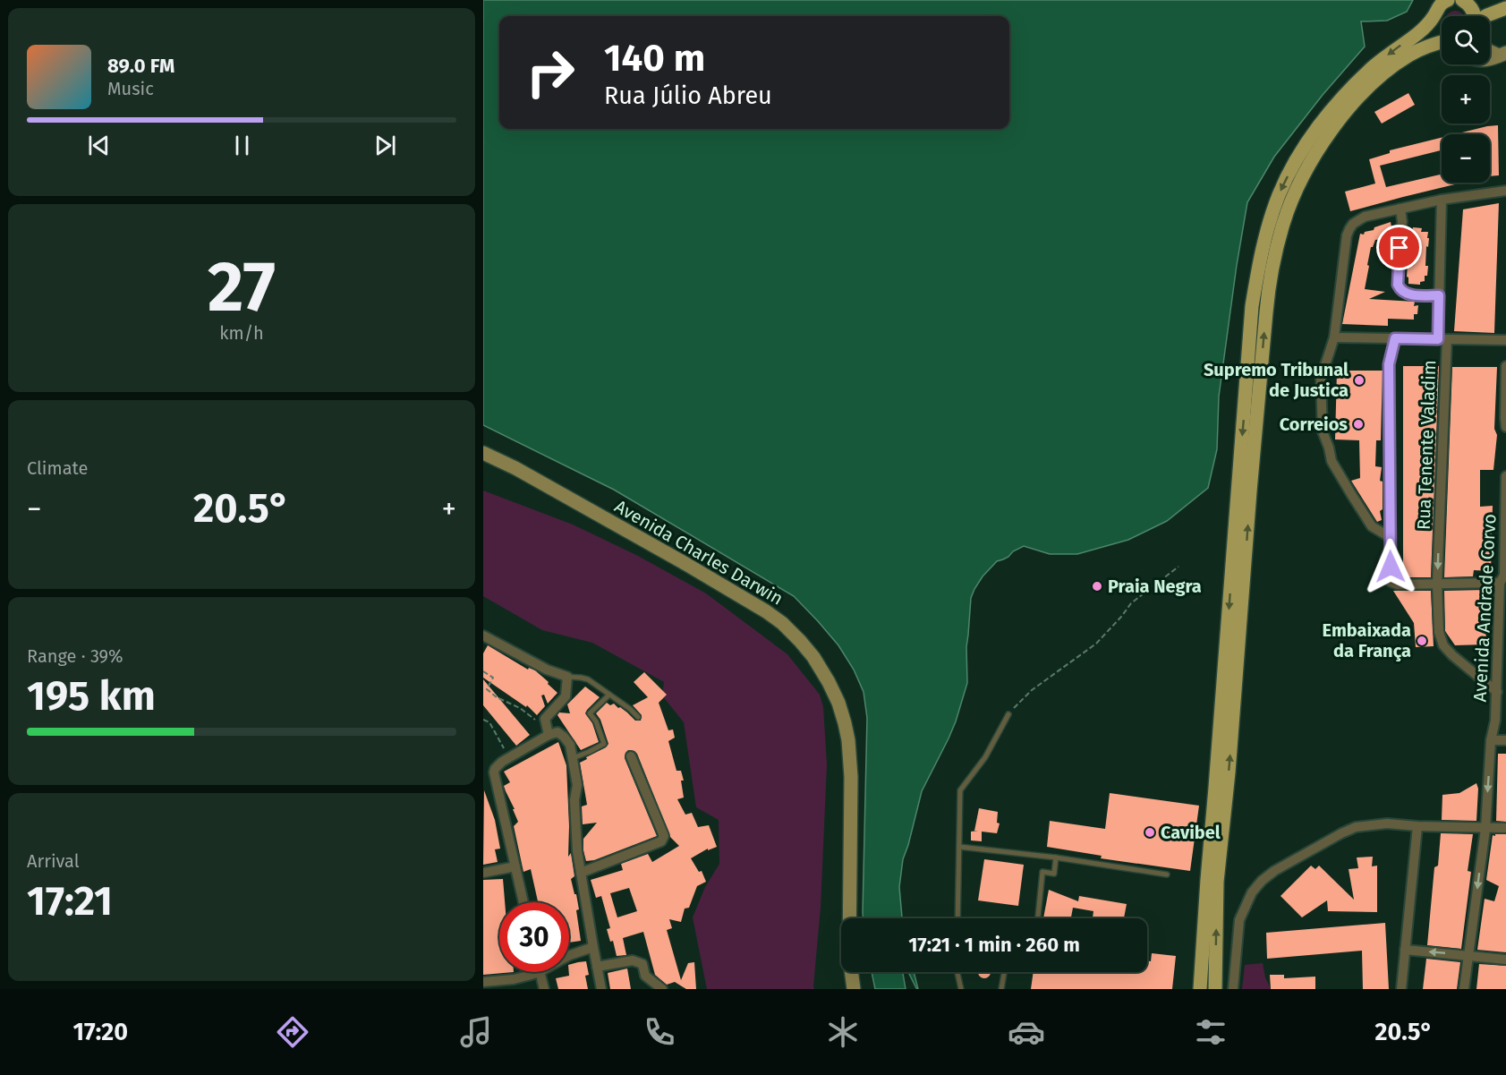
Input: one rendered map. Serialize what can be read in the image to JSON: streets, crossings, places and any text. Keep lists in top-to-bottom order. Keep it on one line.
{"streets":{"main road":["Avenida Charles Darwin"],"street":["Rua Tenente Valadim","Avenida Andrade Corvo"]},"crossings":[["Rua Tenente Valadim","Avenida Andrade Corvo"]],"places":["Supremo Tribunal de Justica","Correios","Praia Negra","Embaixada da França","Cavibel"],"page":{"map_buttons":["+","−"],"turn":["140 m","Rua Júlio Abreu"],"song":["89.0 FM","Music"],"tile":[["27","km/h"],"Climate",["Range · 39%","195 km"],["Arrival","17:21"]],"heat":["−","20.5°","+"],"limit":"30","trip":"17:21 · 1 min · 260 m","tabs":["17:20","20.5°"]}}
